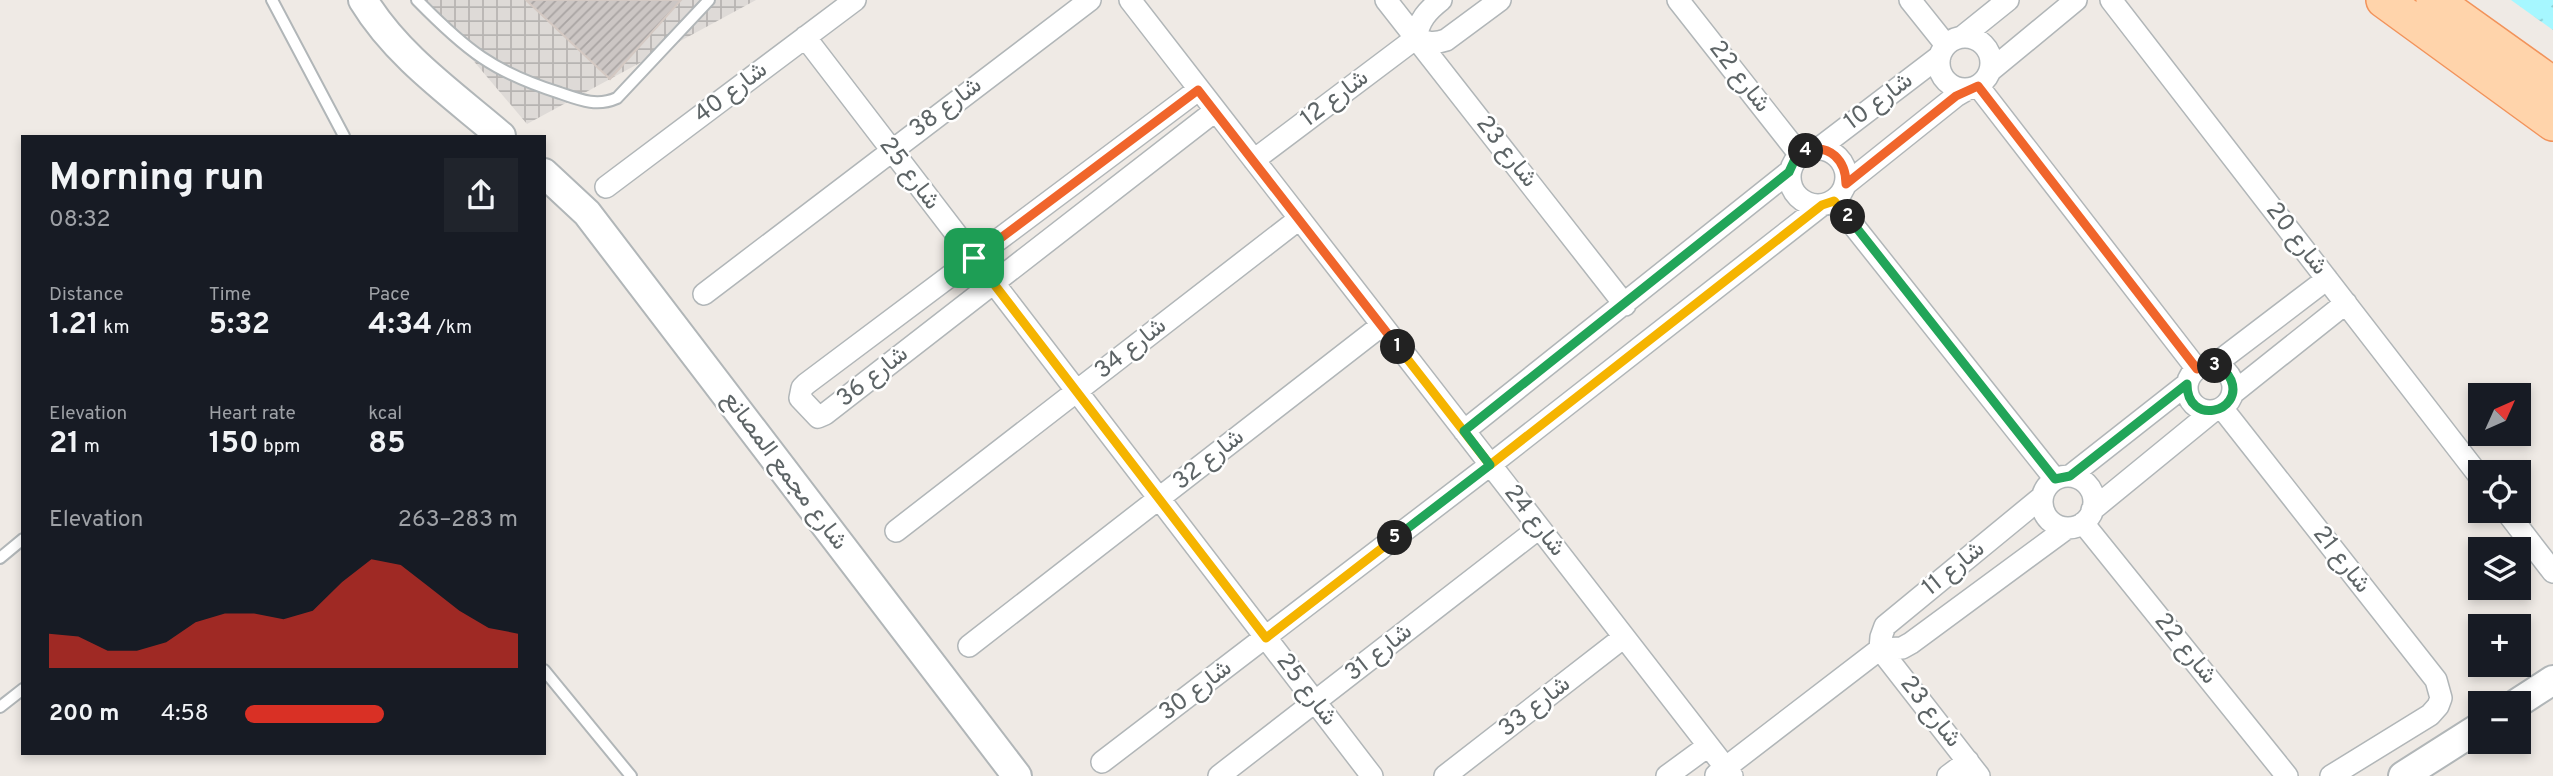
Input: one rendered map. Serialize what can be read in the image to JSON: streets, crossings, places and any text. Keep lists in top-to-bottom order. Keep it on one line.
{"streets":{"street":["شارع 22","شارع 40","شارع 12","شارع 10","شارع 38","شارع 23","شارع 25","شارع 20","شارع 34","شارع 36","شارع 32","شارع مجمع المصانع","شارع 24","شارع 21","شارع 11","شارع 31","شارع 30","شارع 33"]},"crossings":[["شارع 22","شارع 10"],["شارع 22","شارع 11"],["شارع 40","شارع 25"],["شارع 12","شارع 23"],["شارع 12","شارع 24"],["شارع 10","شارع 23"],["شارع 10","شارع 24"],["شارع 10","شارع 30"],["شارع 38","شارع 25"],["شارع 23","شارع 11"],["شارع 25","شارع 34"],["شارع 25","شارع 36"],["شارع 25","شارع 32"],["شارع 25","شارع 31"],["شارع 25","شارع 30"],["شارع 20","شارع 11"],["شارع 34","شارع 24"],["شارع 36","شارع 24"],["شارع 32","شارع 24"],["شارع 24","شارع 11"],["شارع 24","شارع 31"],["شارع 24","شارع 30"],["شارع 24","شارع 33"],["شارع 21","شارع 11"]],"north":"top right","page":{"pins":["4","2","1","3","5"],"heading":["Morning run","08:32"],"stats":[["Distance","1.21 km"],["Time","5:32"],["Pace","4:34 /km"],["Elevation","21 m"],["Heart rate","150 bpm"],["kcal","85"]],"map_buttons":["+","−"],"chart":["Elevation","263–283 m"],"list":[{"name":"200 m","note":"4:58"}]}}
